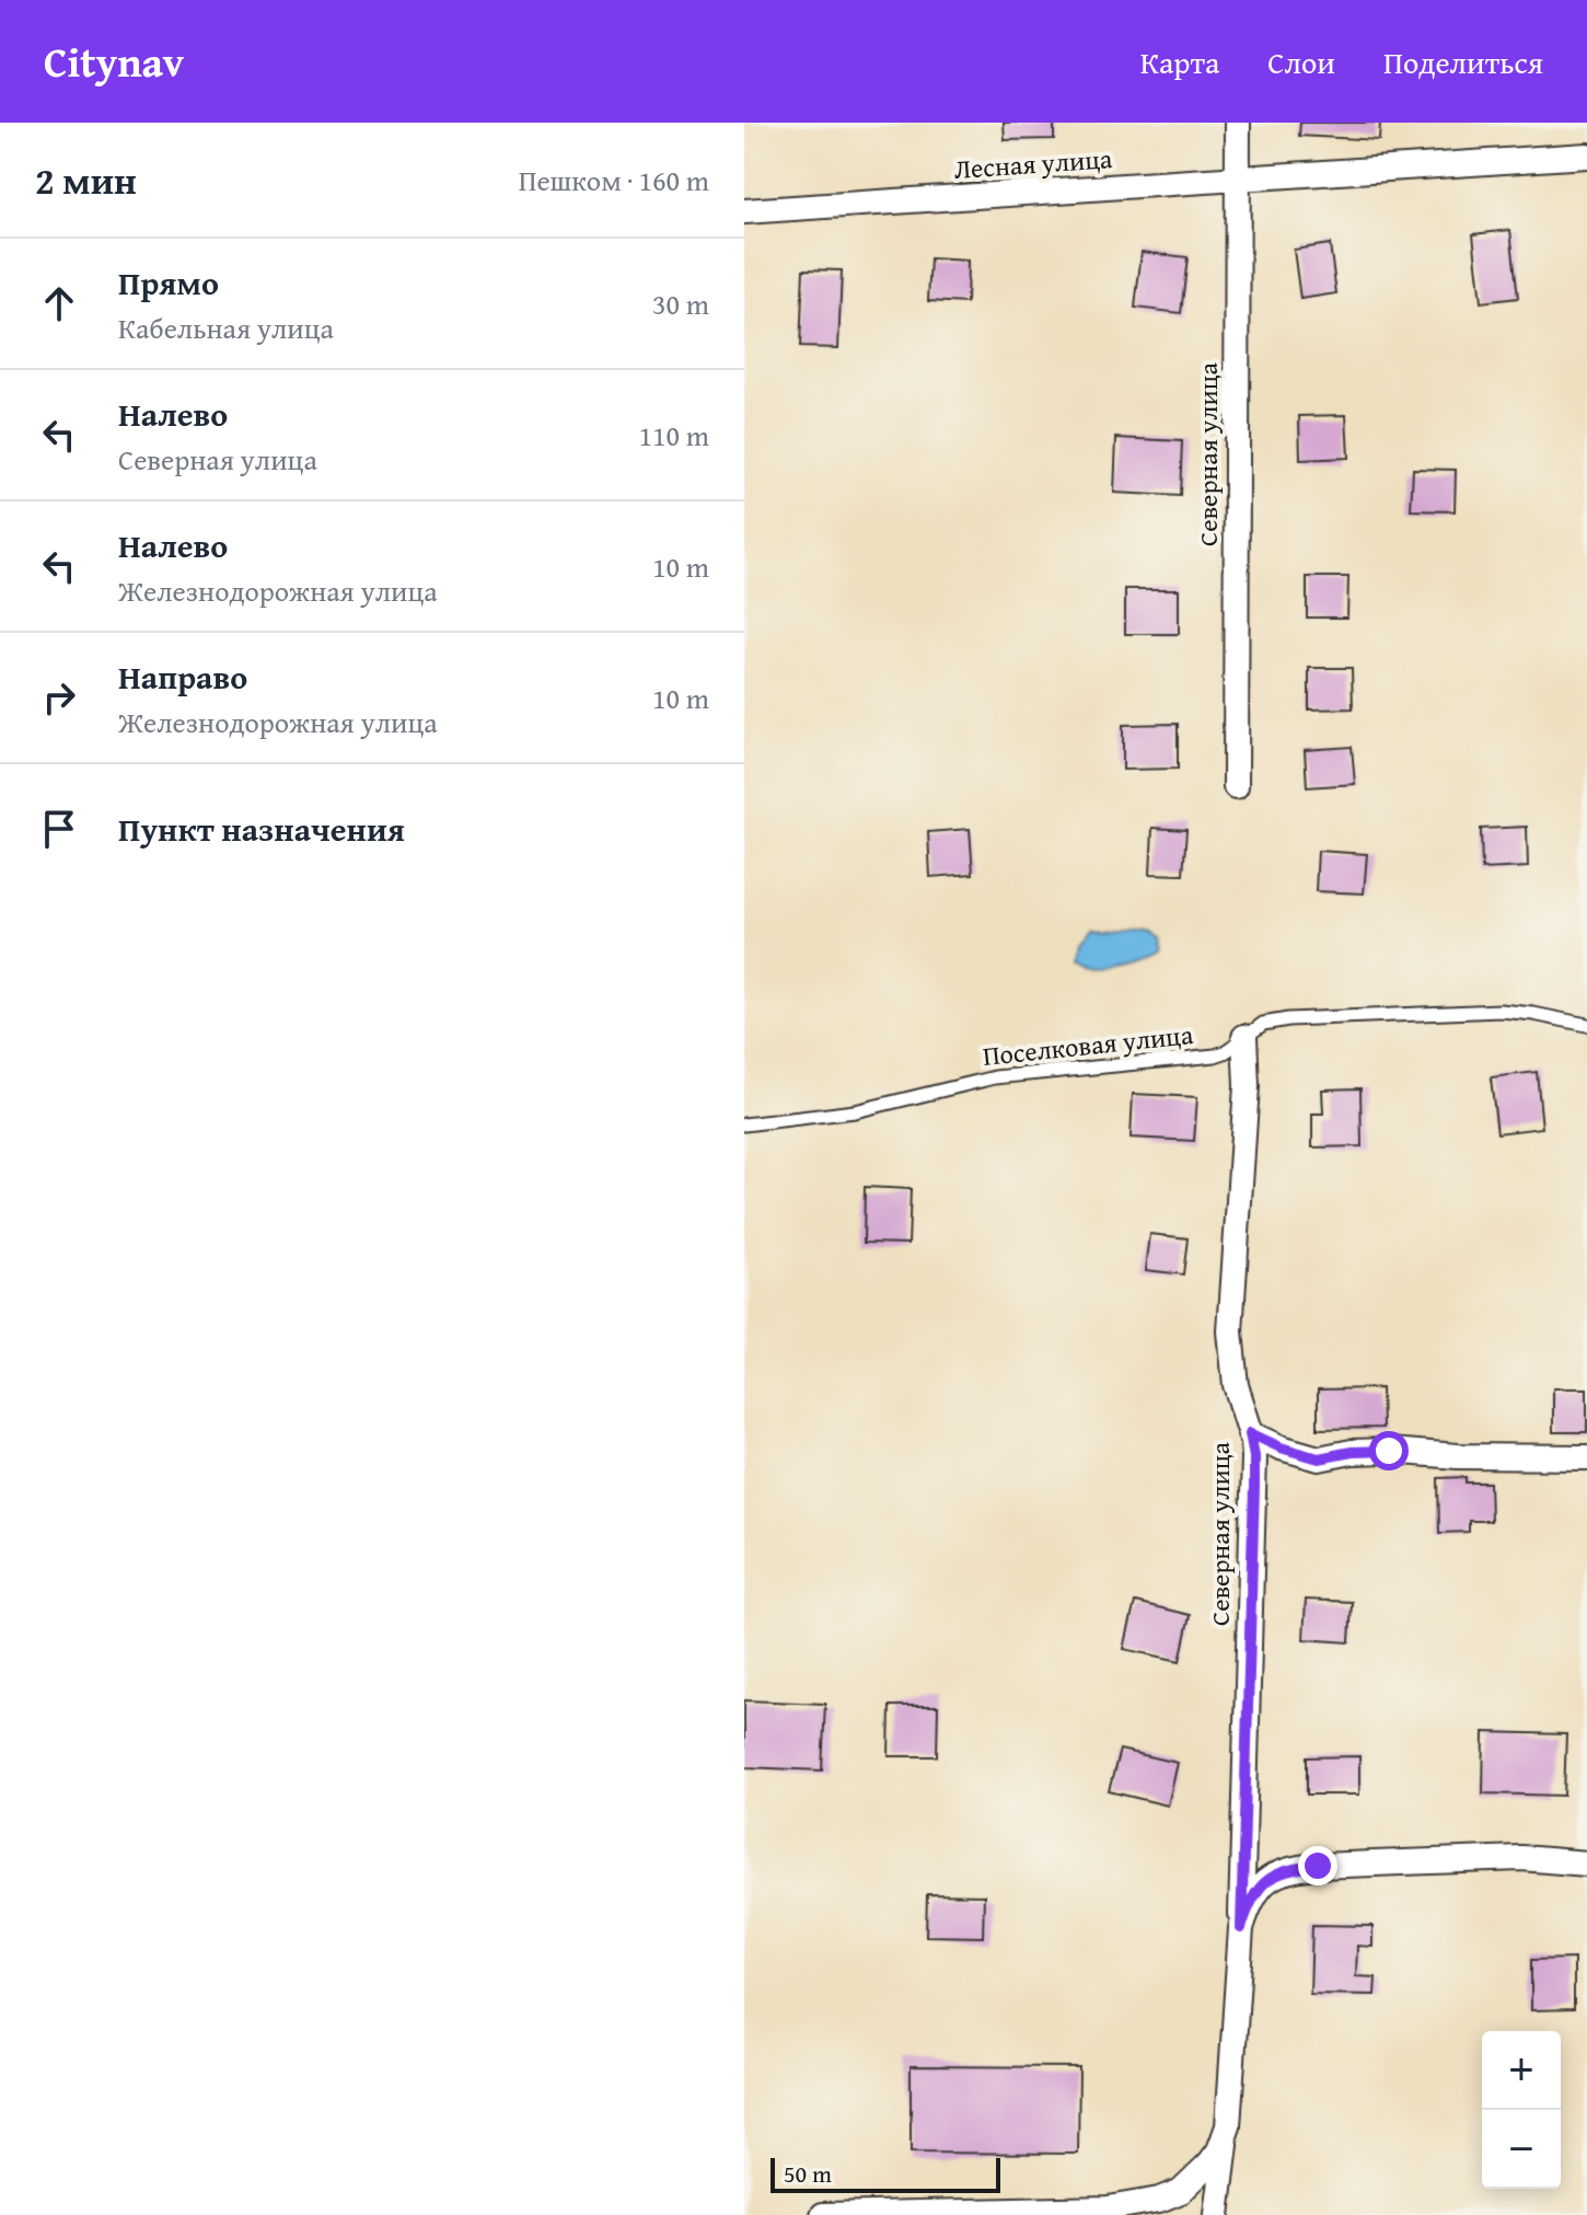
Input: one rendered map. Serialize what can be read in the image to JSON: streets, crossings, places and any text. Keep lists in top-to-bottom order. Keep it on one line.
{"streets":{"street":["Лесная улица","Северная улица"],"lane":["Поселковая улица"]},"crossings":[["Лесная улица","Северная улица"],["Северная улица","Поселковая улица"]],"scale_bar":"50 m","page":{"header":"Citynav","nav":["Карта","Слои","Поделиться"],"heading":["2 мин","Пешком · 160 m"],"list":[["Прямо","Кабельная улица","30 m"],["Налево","Северная улица","110 m"],["Налево","Железнодорожная улица","10 m"],["Направо","Железнодорожная улица","10 m"],"Пункт назначения"],"map_buttons":["+","−"],"scale":"50 m"}}
